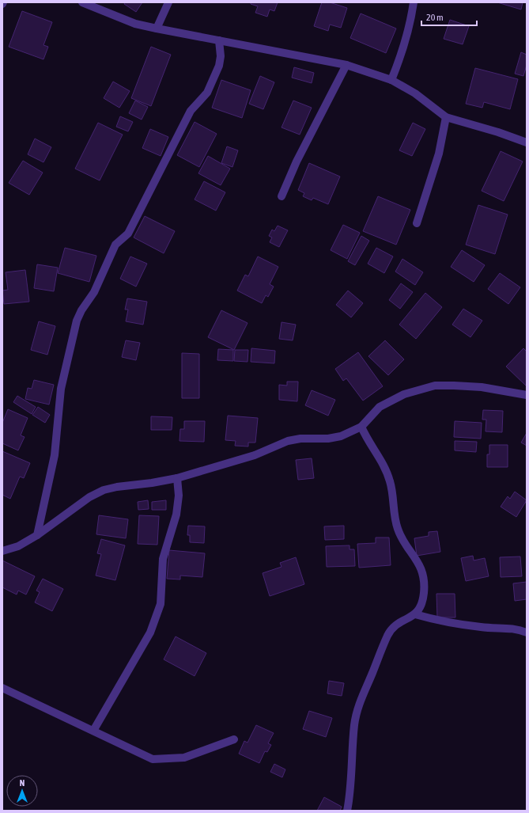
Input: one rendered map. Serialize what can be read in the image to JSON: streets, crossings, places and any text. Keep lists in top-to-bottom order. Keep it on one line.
{"scale_bar":"20 m","north":"top"}
